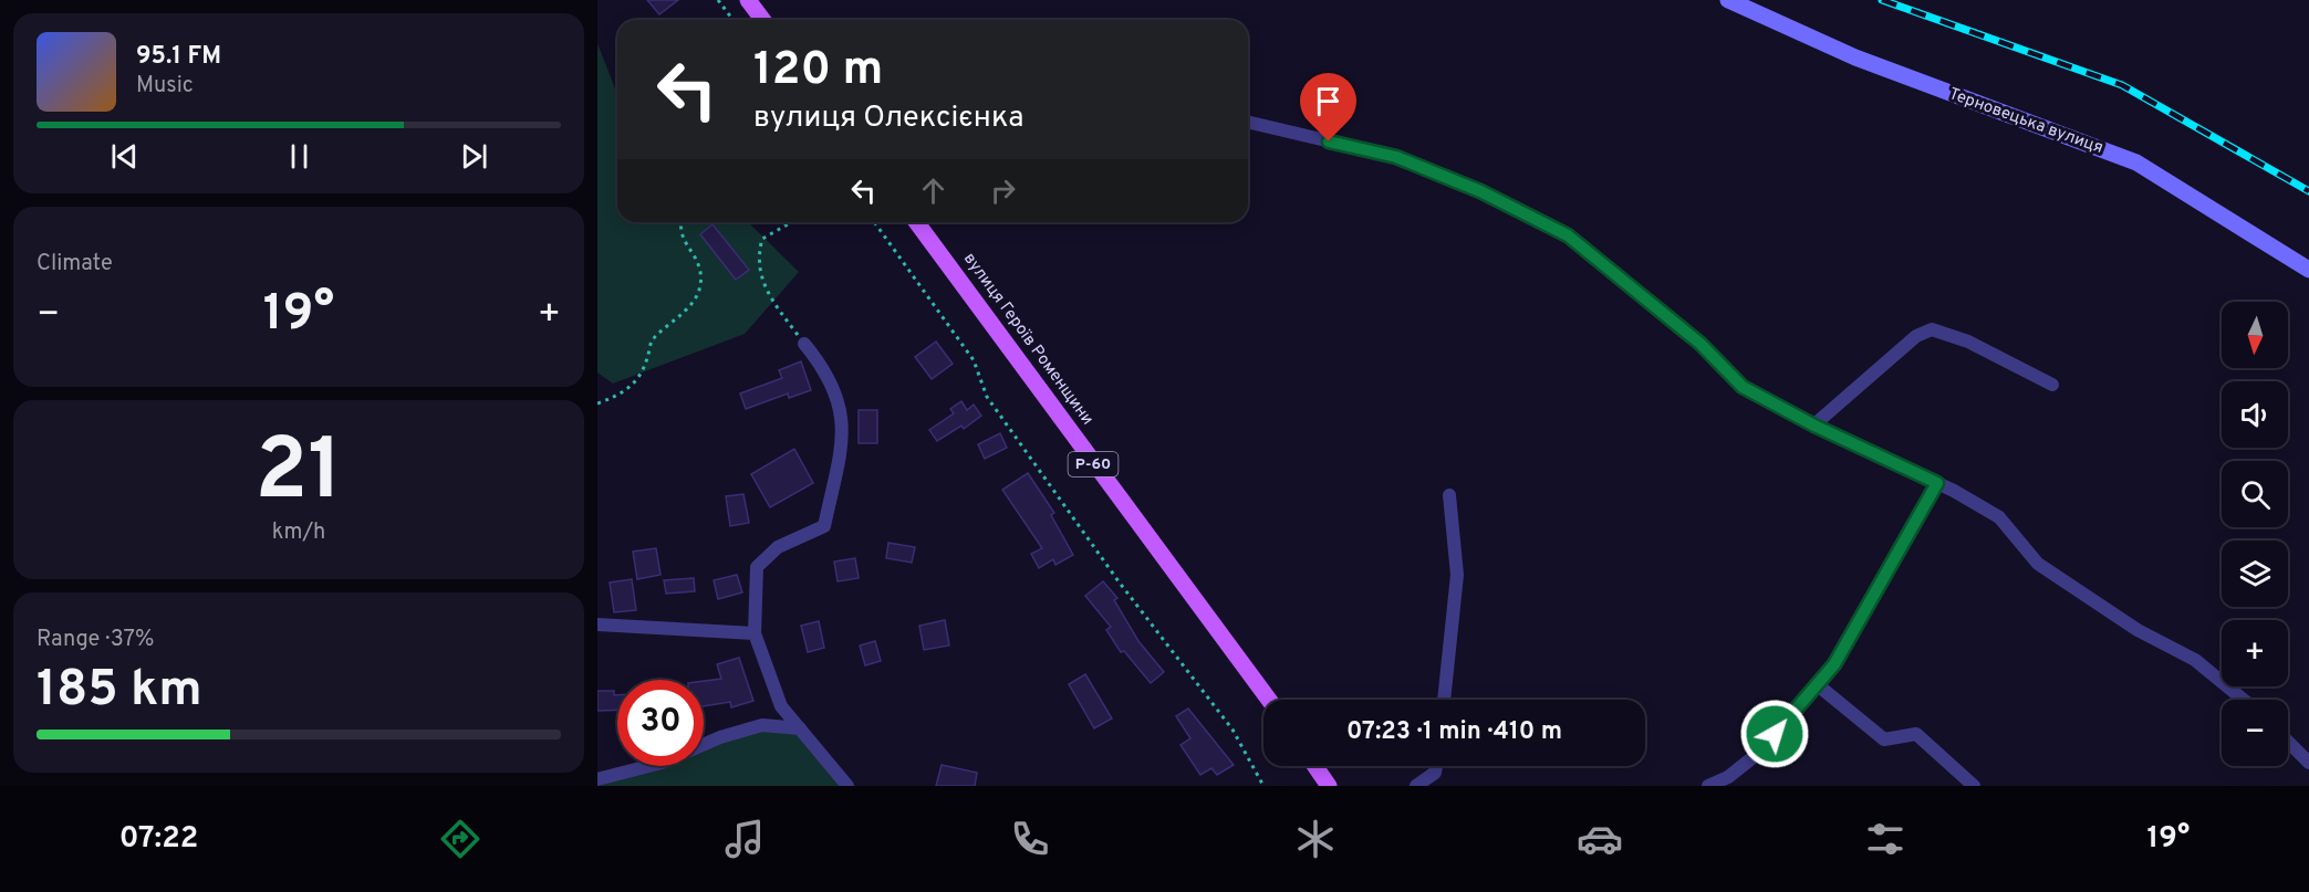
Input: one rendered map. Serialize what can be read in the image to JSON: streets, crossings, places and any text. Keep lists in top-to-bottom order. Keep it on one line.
{"streets":{"main road":["Терновецька вулиця","вулиця Героїв Роменщини","Р-60"]},"north":"bottom","page":{"turn":["120 m","вулиця Олексієнка"],"song":["95.1 FM","Music"],"tile":["Climate",["21","km/h"],["Range · 37%","185 km"]],"heat":["−","19°","+"],"map_buttons":["+","−"],"limit":"30","trip":"07:23 · 1 min · 410 m","tabs":["07:22","19°"]}}
